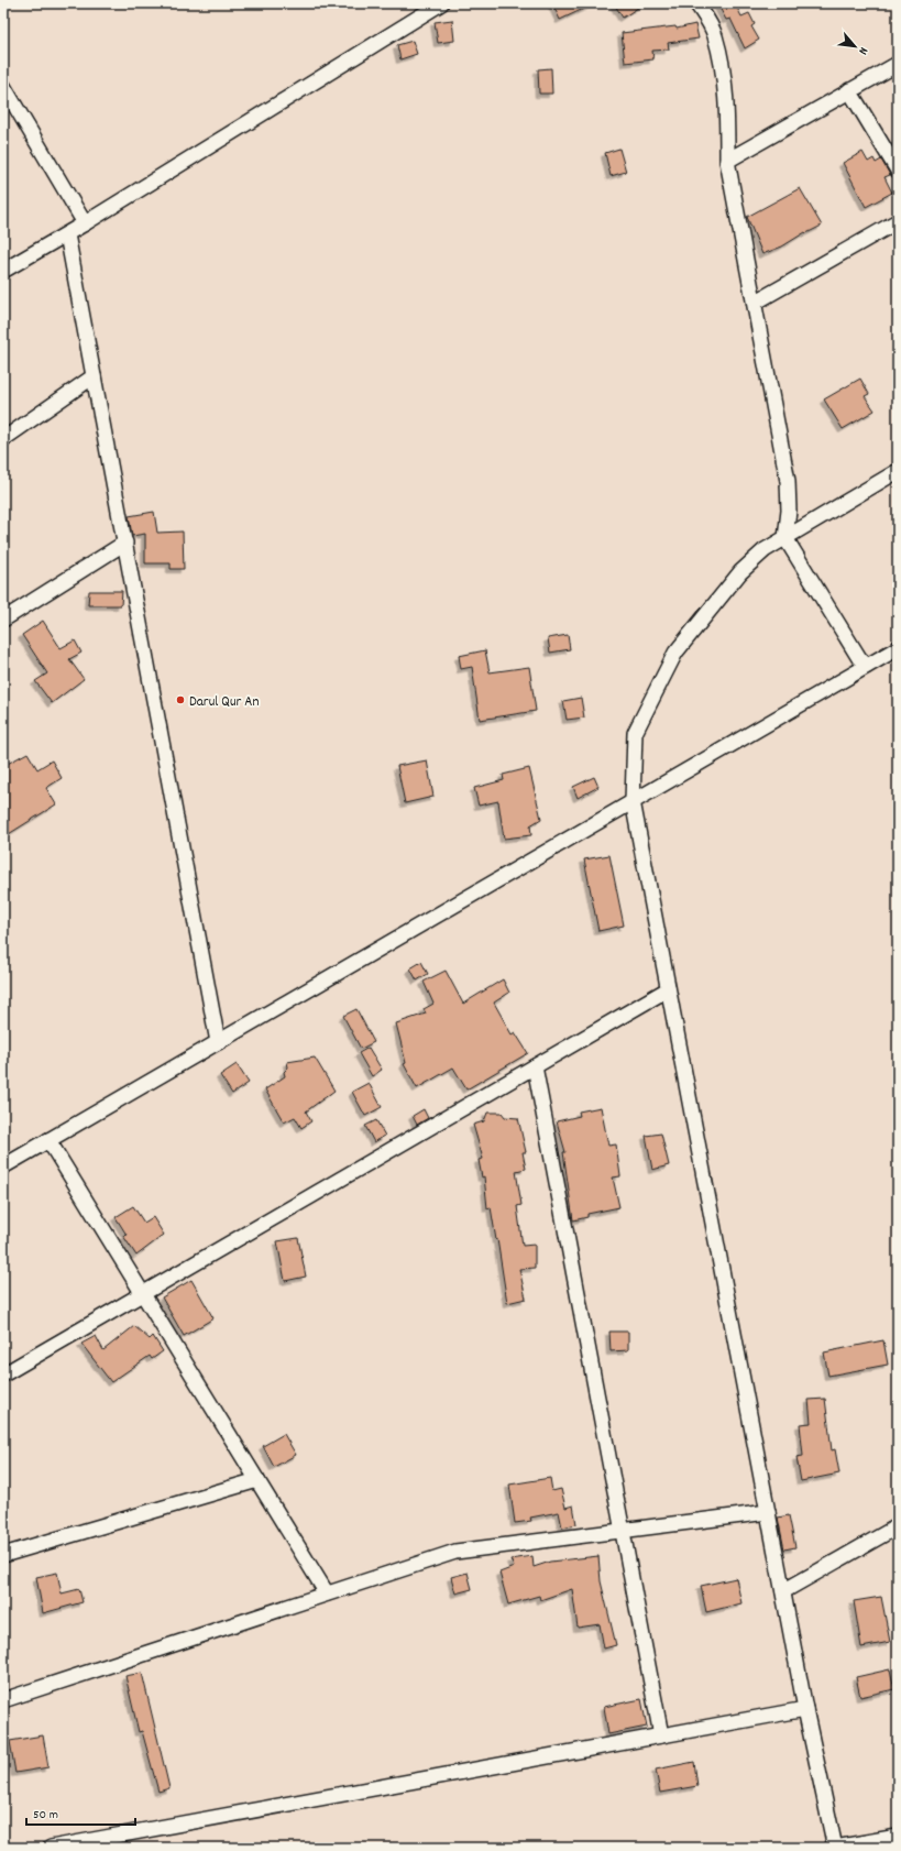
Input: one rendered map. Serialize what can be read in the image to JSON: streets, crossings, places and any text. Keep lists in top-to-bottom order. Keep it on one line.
{"places":["Darul Qur An"],"scale_bar":"50 m","north":"bottom right"}
